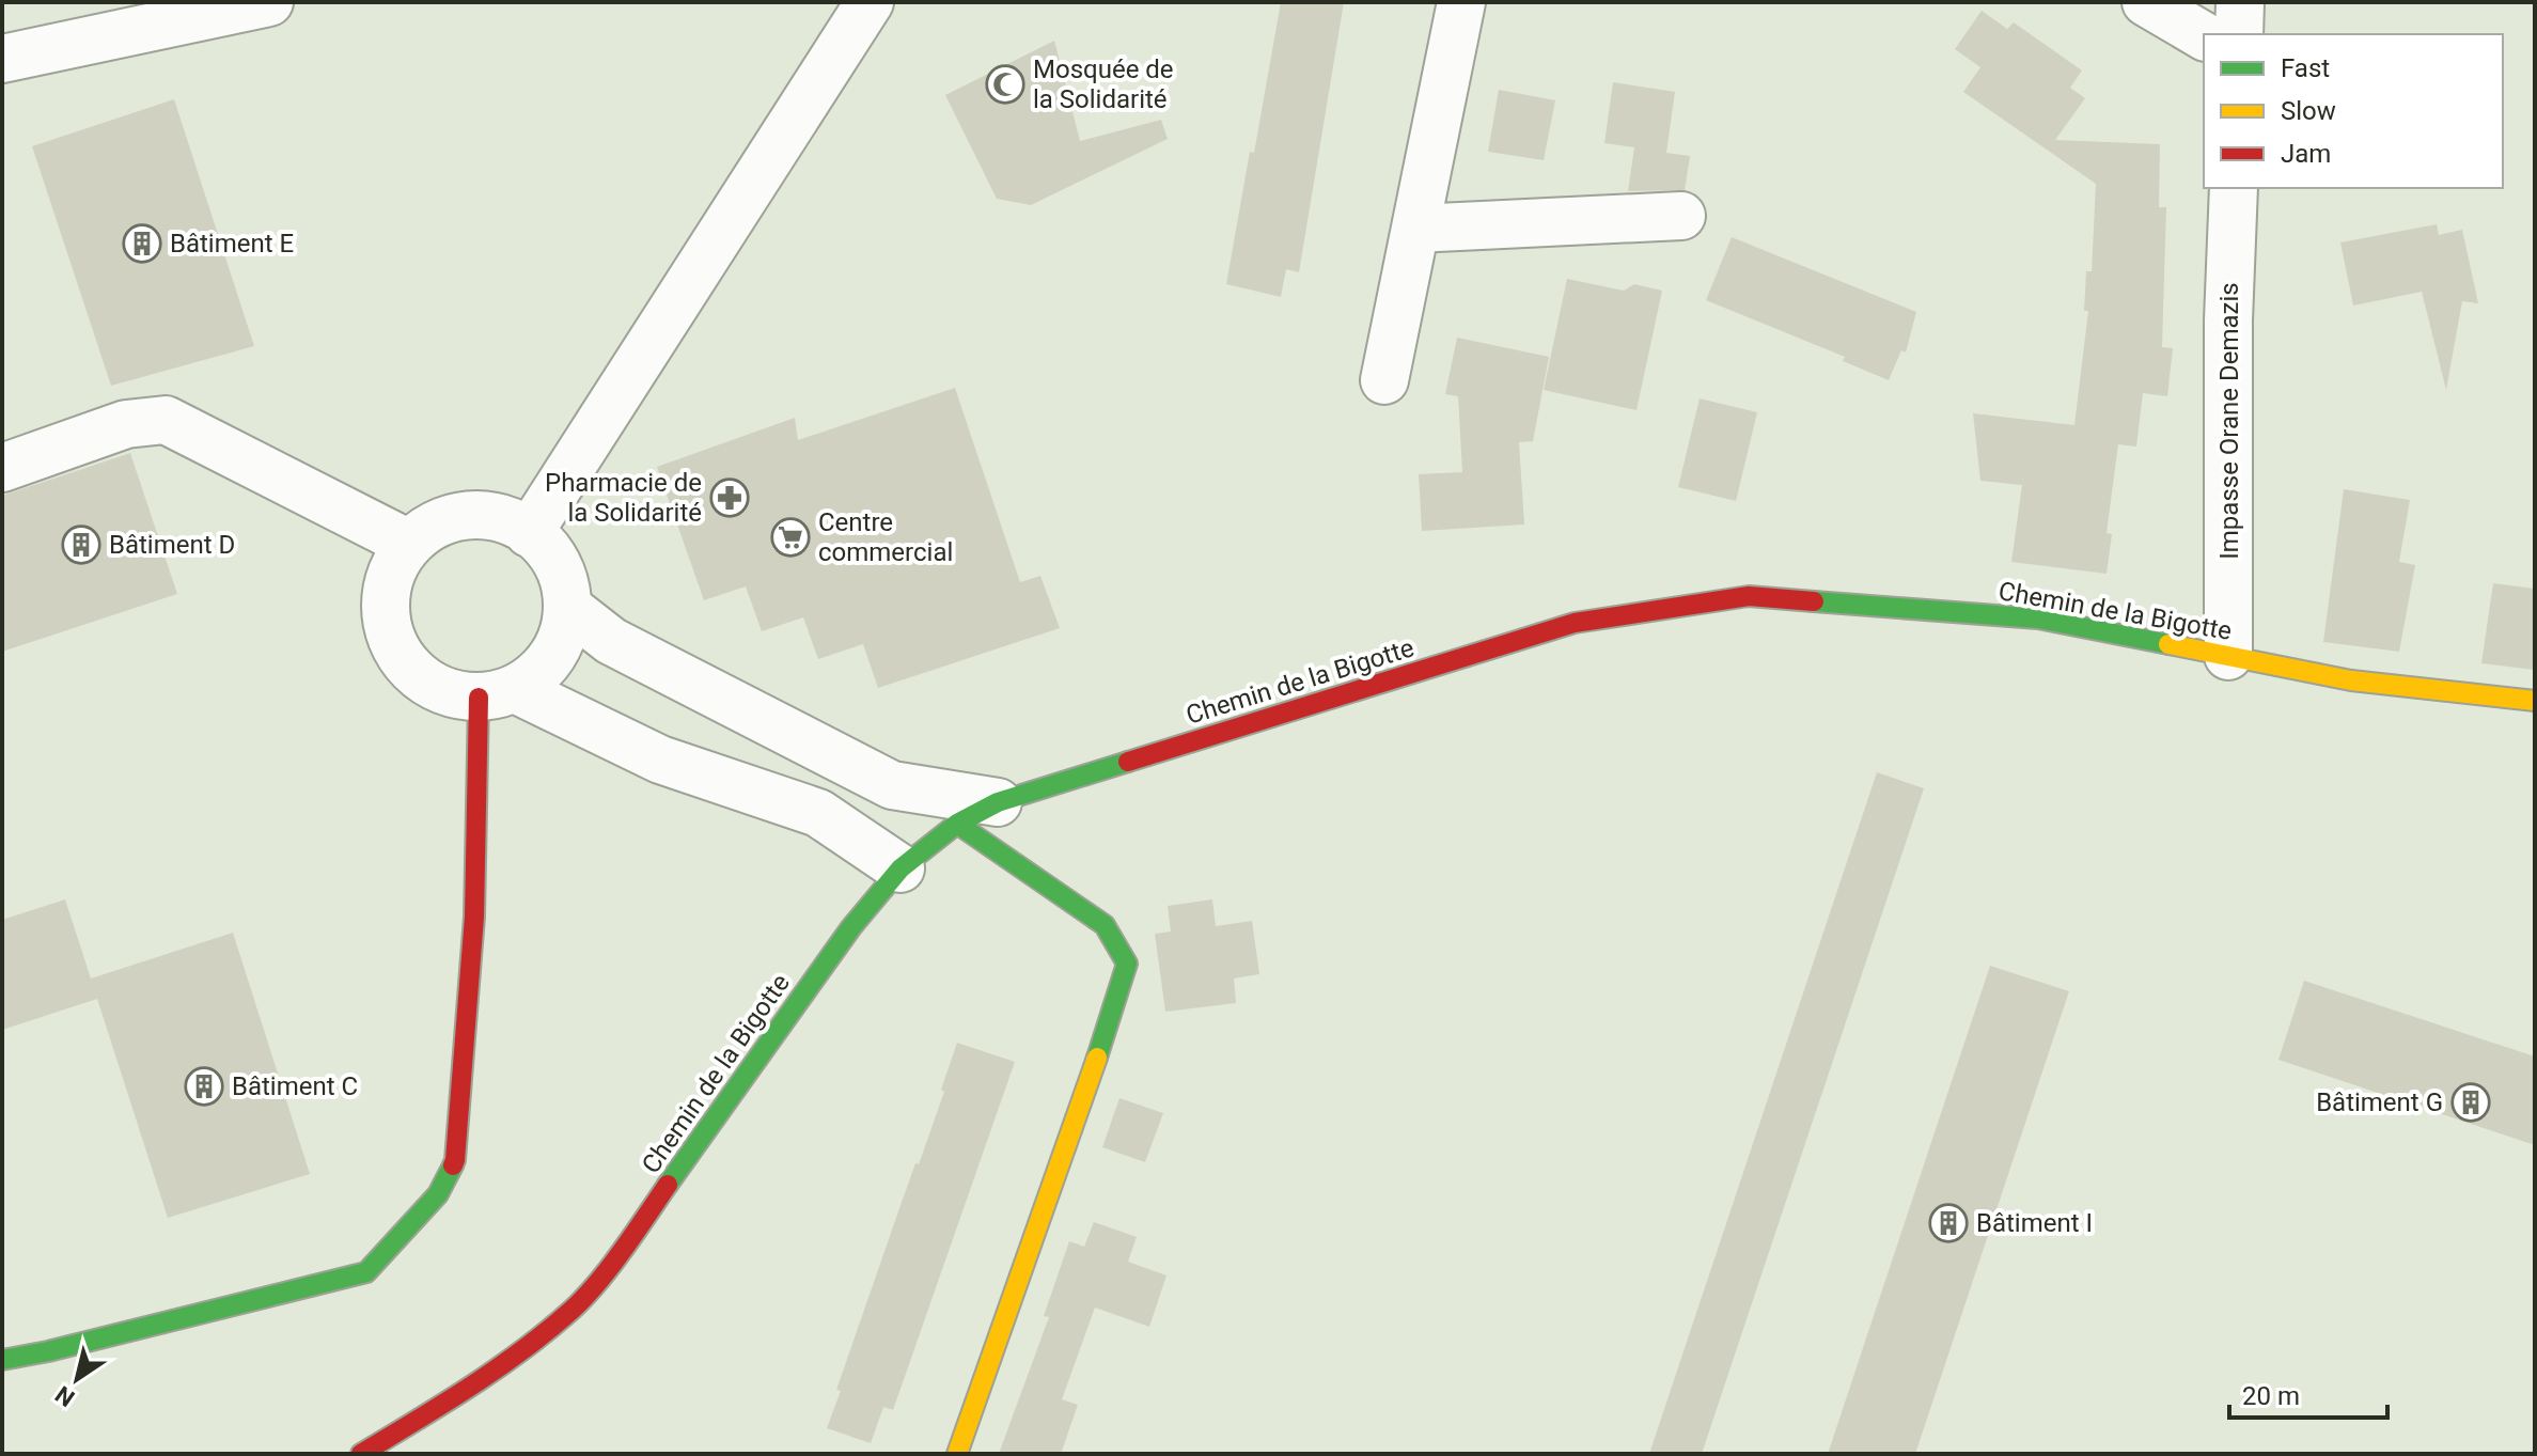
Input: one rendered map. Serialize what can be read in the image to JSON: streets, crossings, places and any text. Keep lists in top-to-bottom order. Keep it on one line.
{"streets":{"street":["Impasse Orane Demazis","Chemin de la Bigotte"]},"crossings":[["Impasse Orane Demazis","Chemin de la Bigotte"]],"places":{"mosque":["Mosquée de la Solidarité"],"building":["Bâtiment E","Bâtiment D","Bâtiment C","Bâtiment G","Bâtiment I"],"pharmacy":["Pharmacie de la Solidarité"],"supermarket":["Centre commercial"]},"legend":["Fast","Slow","Jam"],"scale_bar":"20 m","north":"bottom left"}
